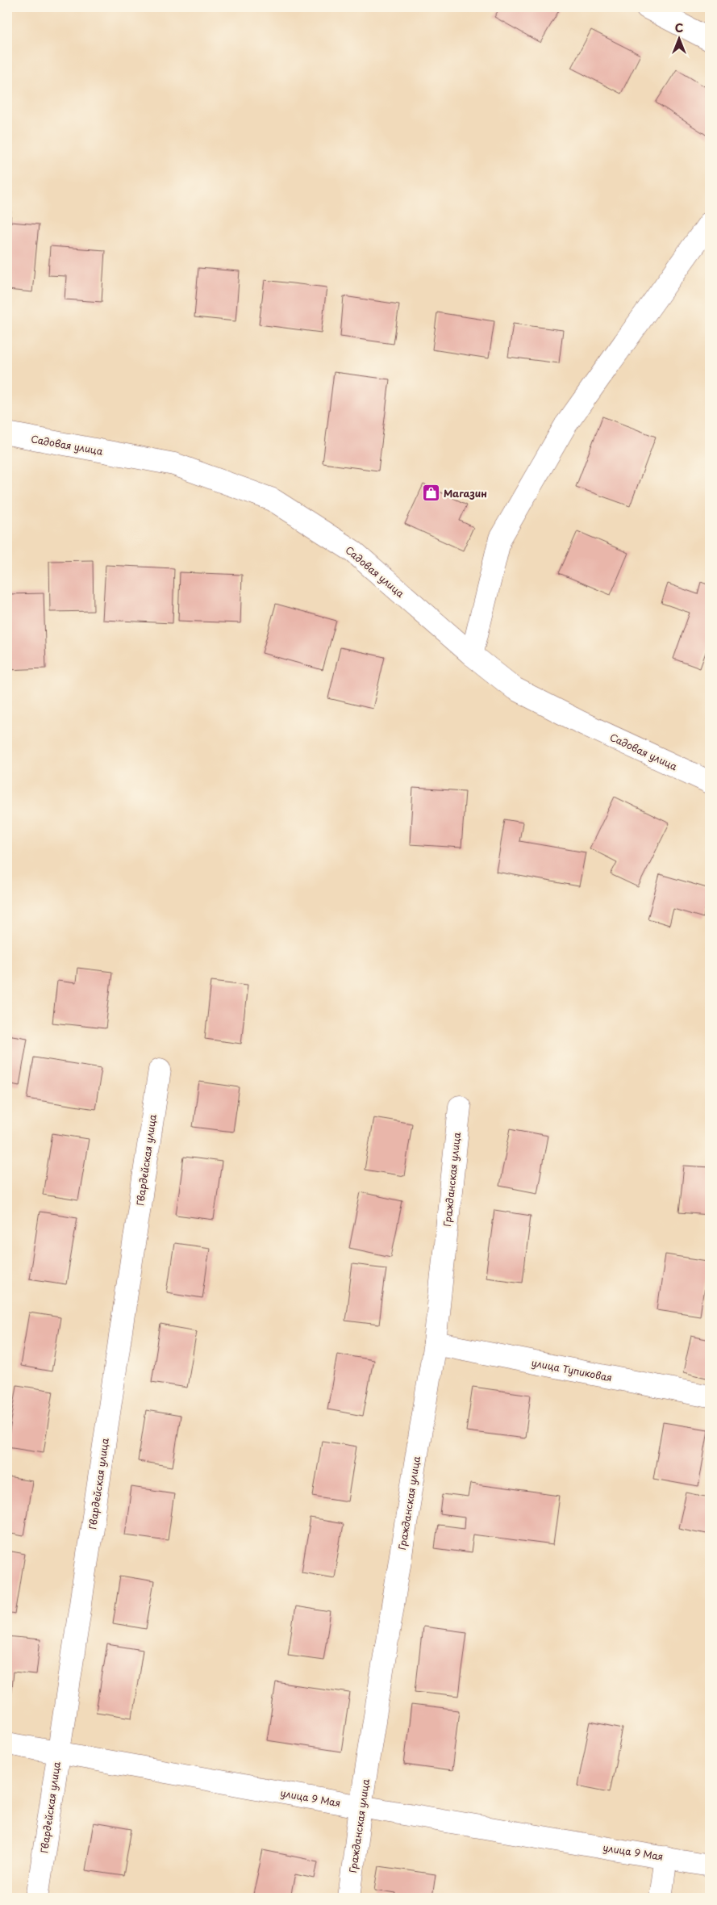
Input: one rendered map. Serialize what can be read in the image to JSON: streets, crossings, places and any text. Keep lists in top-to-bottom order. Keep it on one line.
{"streets":{"street":["Садовая улица","Гвардейская улица","Гражданская улица","улица Тупиковая","улица 9 Мая"]},"crossings":[["Гвардейская улица","улица 9 Мая"],["Гражданская улица","улица Тупиковая"],["Гражданская улица","улица 9 Мая"]],"places":{"shop":["Магазин"]},"north":"top"}
